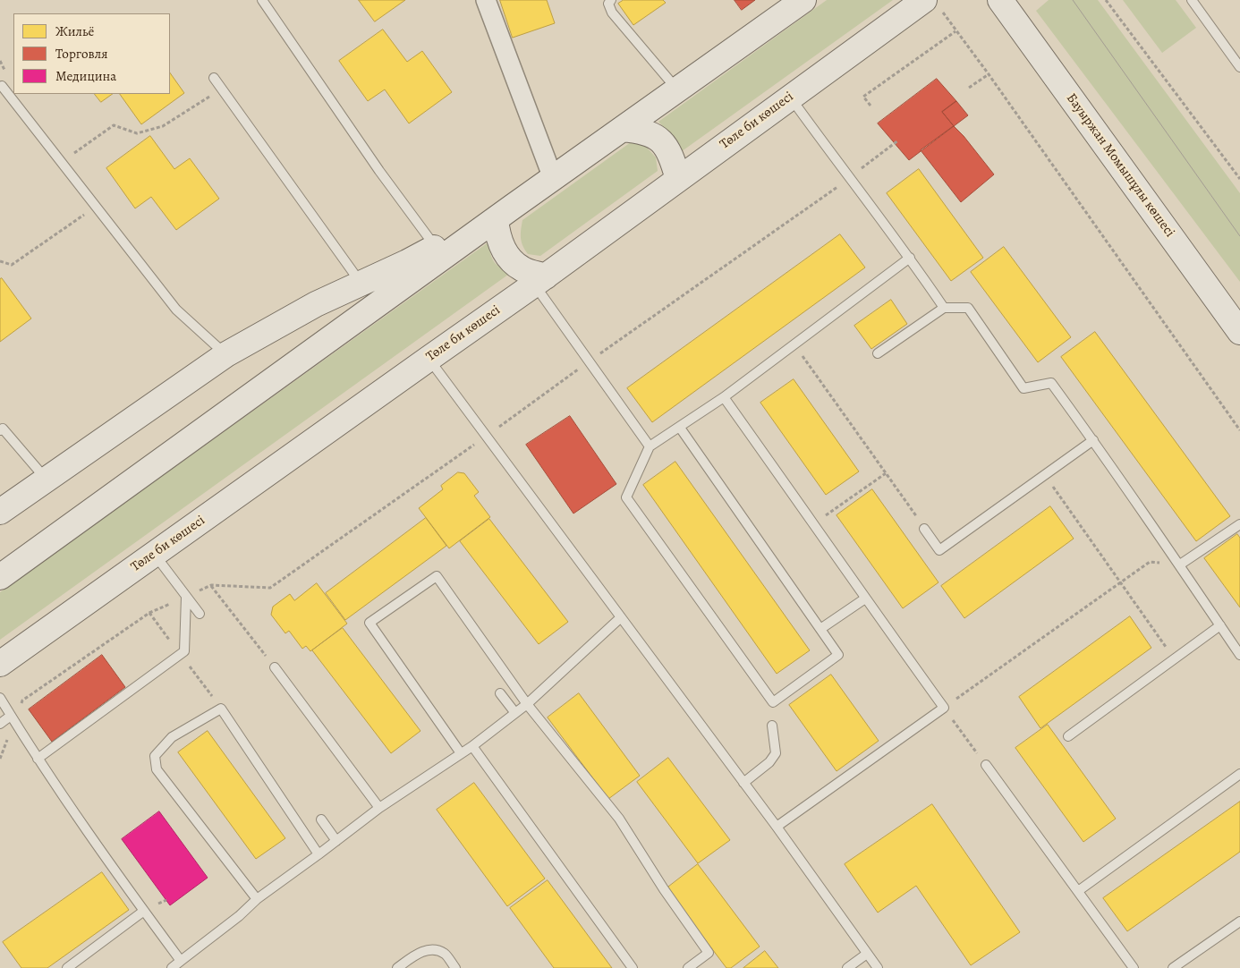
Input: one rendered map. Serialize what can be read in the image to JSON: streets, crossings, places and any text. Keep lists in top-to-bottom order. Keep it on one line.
{"streets":{"main road":["Төле би көшесі","Бауыржан Момышұлы көшесі"]},"legend":["Жильё","Торговля","Медицина"]}
